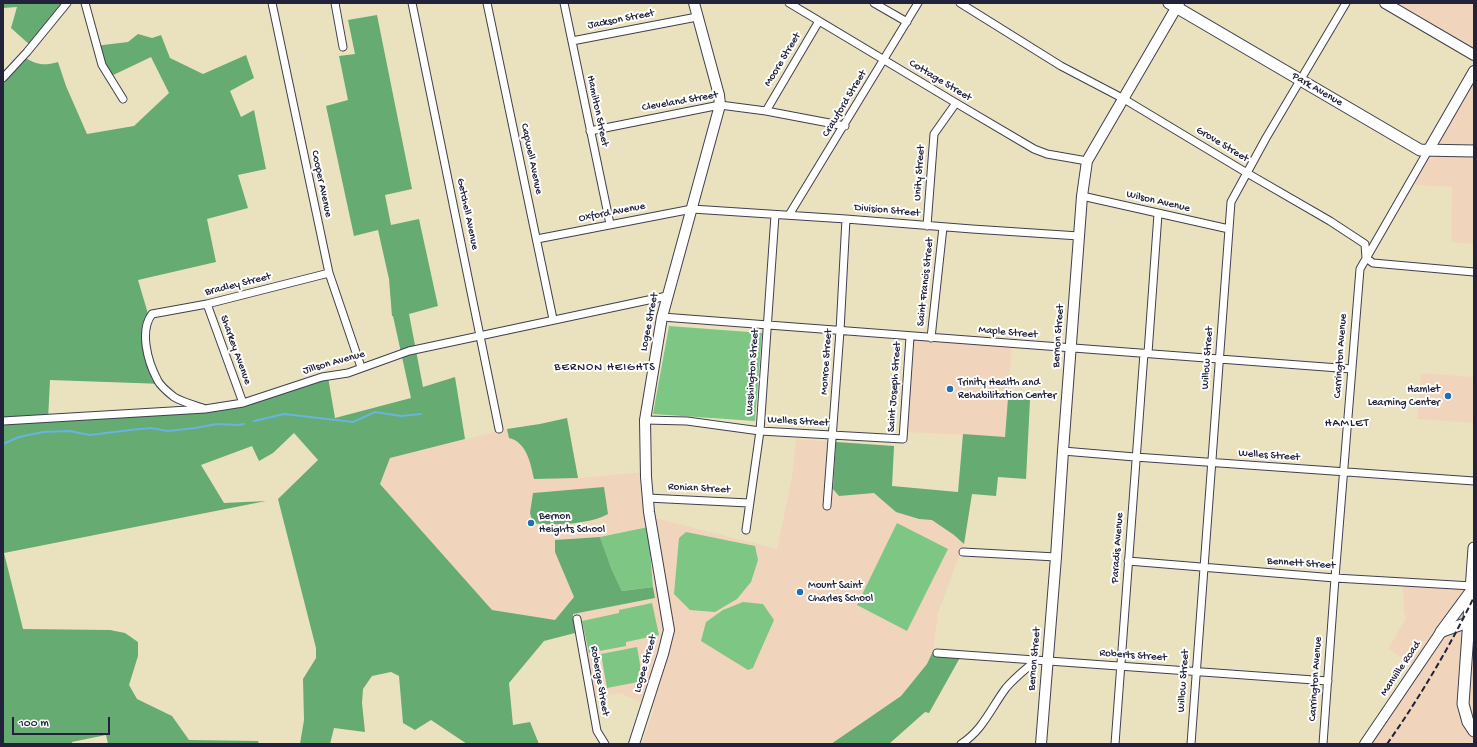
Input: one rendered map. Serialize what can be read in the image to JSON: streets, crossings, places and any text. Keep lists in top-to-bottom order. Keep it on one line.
{"streets":{"main road":["Park Avenue"],"street":["Jackson Street","Moore Street","Cottage Street","Cleveland Street","Crawford Street","Hamilton Street","Grove Street","Capwell Avenue","Unity Street","Cooper Avenue","Wilson Avenue","Division Street","Oxford Avenue","Getchell Avenue","Saint Francis Street","Bradley Street","Logee Street","Maple Street","Bernon Street","Sharkey Avenue","Carrington Avenue","Willow Street","Monroe Street","Jillson Avenue","Washington Street","Saint Joseph Street","Welles Street","Ronian Street","Paradis Avenue","Bennett Street","Roberts Street","Manville Road","Roberge Street"]},"crossings":[["Jackson Street","Hamilton Street"],["Jackson Street","Logee Street"],["Moore Street","Cottage Street"],["Moore Street","Cleveland Street"],["Cottage Street","Crawford Street"],["Cottage Street","Unity Street"],["Cottage Street","Bernon Street"],["Park Avenue","Bernon Street"],["Park Avenue","Carrington Avenue"],["Park Avenue","Willow Street"],["Cleveland Street","Crawford Street"],["Cleveland Street","Hamilton Street"],["Cleveland Street","Logee Street"],["Crawford Street","Division Street"],["Hamilton Street","Oxford Avenue"],["Grove Street","Bernon Street"],["Grove Street","Carrington Avenue"],["Grove Street","Willow Street"],["Capwell Avenue","Oxford Avenue"],["Capwell Avenue","Jillson Avenue"],["Unity Street","Division Street"],["Cooper Avenue","Bradley Street"],["Cooper Avenue","Jillson Avenue"],["Wilson Avenue","Bernon Street"],["Wilson Avenue","Willow Street"],["Wilson Avenue","Paradis Avenue"],["Division Street","Oxford Avenue"],["Division Street","Saint Francis Street"],["Division Street","Logee Street"],["Division Street","Bernon Street"],["Division Street","Monroe Street"],["Division Street","Washington Street"],["Oxford Avenue","Logee Street"],["Getchell Avenue","Jillson Avenue"],["Saint Francis Street","Maple Street"],["Bradley Street","Sharkey Avenue"],["Bradley Street","Jillson Avenue"],["Logee Street","Maple Street"],["Logee Street","Jillson Avenue"],["Logee Street","Welles Street"],["Logee Street","Ronian Street"],["Maple Street","Bernon Street"],["Maple Street","Carrington Avenue"],["Maple Street","Willow Street"],["Maple Street","Monroe Street"],["Maple Street","Washington Street"],["Maple Street","Saint Joseph Street"],["Maple Street","Paradis Avenue"],["Bernon Street","Welles Street"],["Bernon Street","Roberts Street"],["Sharkey Avenue","Jillson Avenue"],["Carrington Avenue","Welles Street"],["Carrington Avenue","Bennett Street"],["Carrington Avenue","Roberts Street"],["Willow Street","Welles Street"],["Willow Street","Bennett Street"],["Willow Street","Roberts Street"],["Monroe Street","Welles Street"],["Washington Street","Welles Street"],["Washington Street","Ronian Street"],["Saint Joseph Street","Welles Street"],["Welles Street","Paradis Avenue"],["Paradis Avenue","Bennett Street"],["Paradis Avenue","Roberts Street"]],"districts":["BERNON HEIGHTS","HAMLET"],"places":["Trinity Health and Rehabilitation Center","Hamlet Learning Center","Bernon Heights School","Mount Saint Charles School"],"scale_bar":"100 m"}
